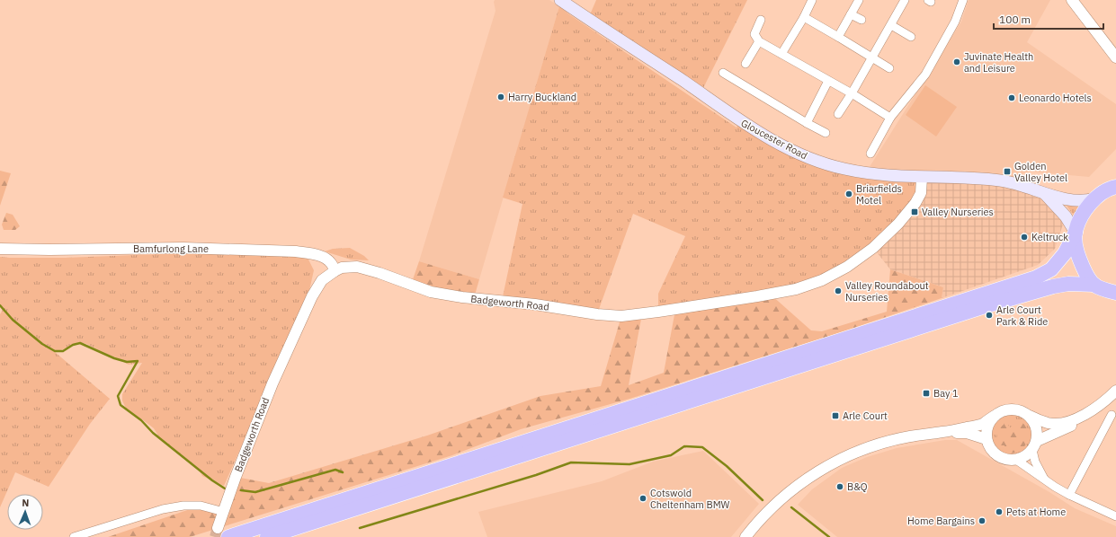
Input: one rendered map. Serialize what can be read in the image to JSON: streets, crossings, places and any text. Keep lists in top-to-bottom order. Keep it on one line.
{"streets":{"main road":["Gloucester Road"],"street":["Bamfurlong Lane","Badgeworth Road"]},"crossings":[["Gloucester Road","Badgeworth Road"],["Bamfurlong Lane","Badgeworth Road"]],"places":{"other":["Juvinate Health and Leisure","Harry Buckland","Leonardo Hotels","Briarfields Motel","Keltruck","Valley Roundabout Nurseries","Arle Court Park & Ride","B&Q","Cotswold Cheltenham BMW","Pets at Home","Home Bargains"],"transit":["Golden Valley Hotel","Valley Nurseries","Bay 1","Arle Court"]},"scale_bar":"100 m","north":"top"}
